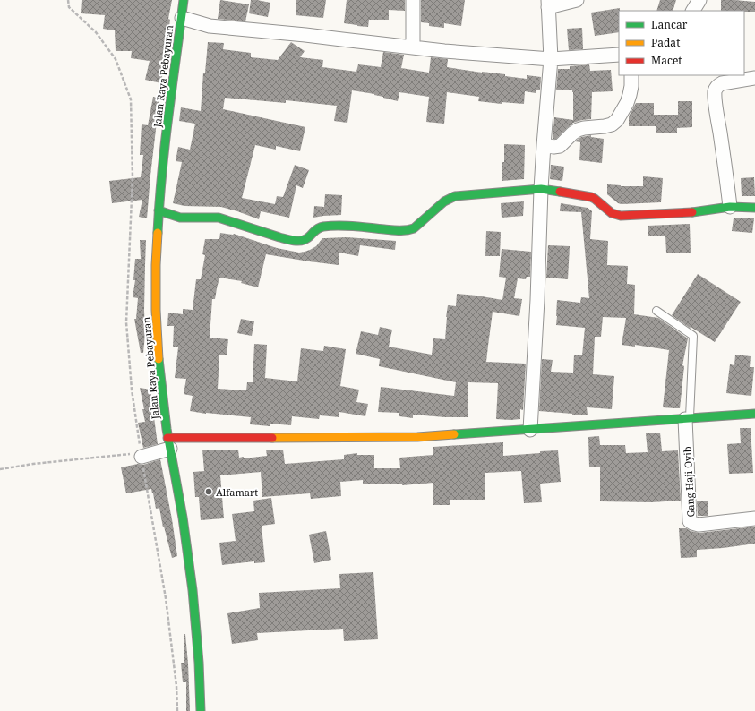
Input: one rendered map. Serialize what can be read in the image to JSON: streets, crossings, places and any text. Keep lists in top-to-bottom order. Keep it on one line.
{"streets":{"street":["Jalan Raya Pebayuran","Gang Haji Oyib"]},"places":["Alfamart"],"legend":["Lancar","Padat","Macet"]}
